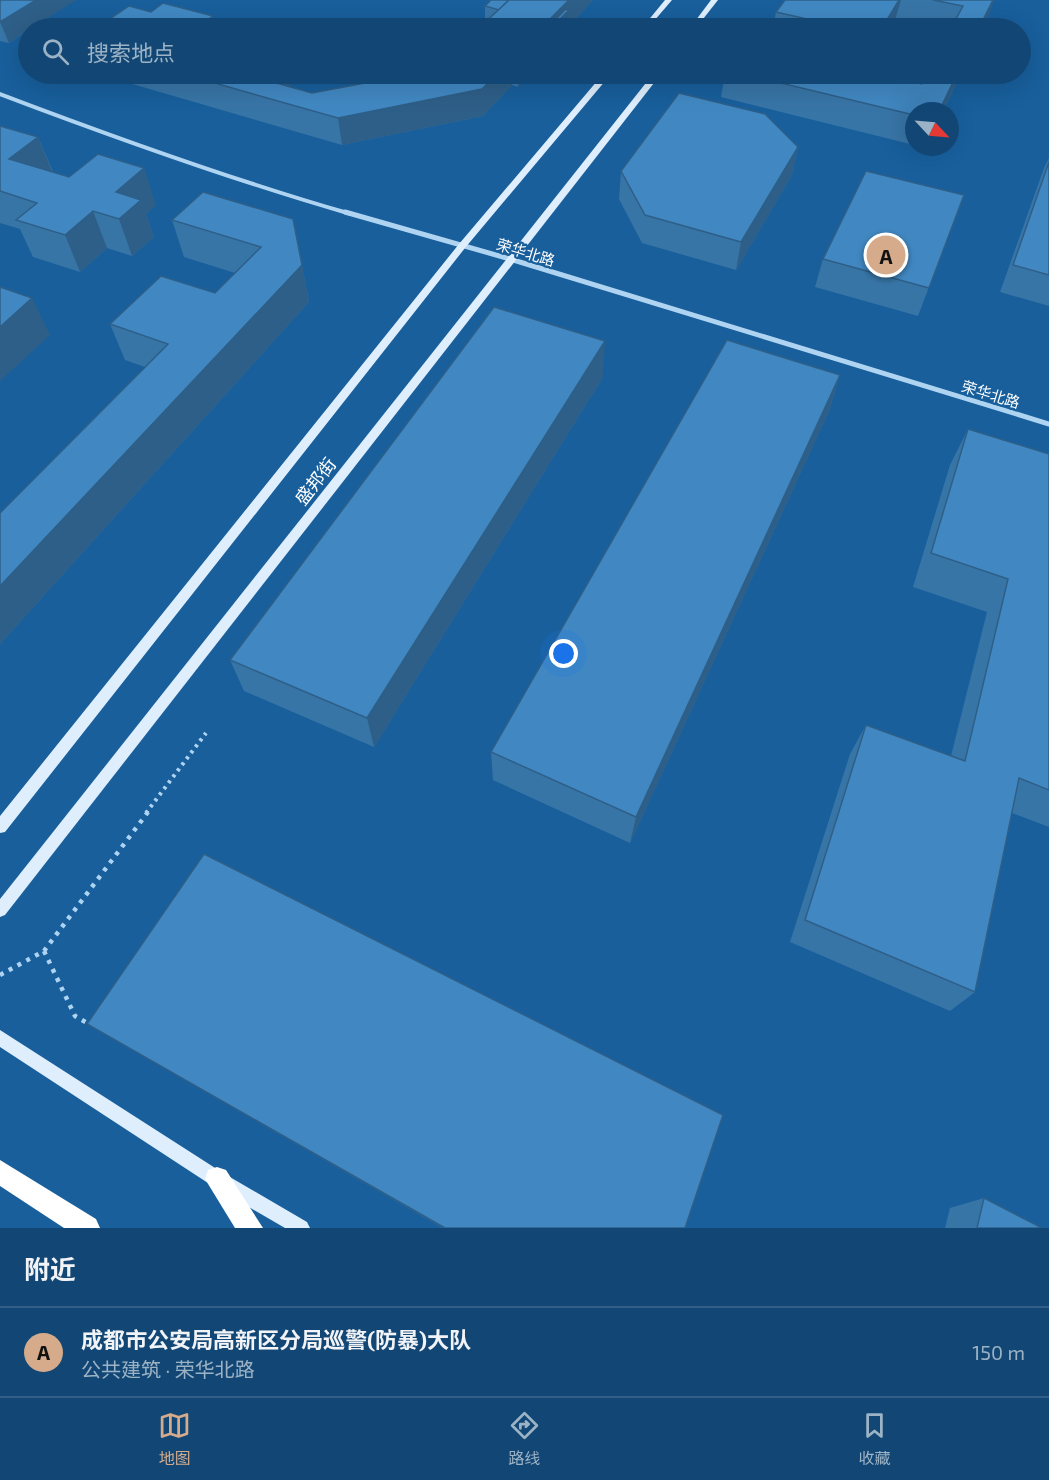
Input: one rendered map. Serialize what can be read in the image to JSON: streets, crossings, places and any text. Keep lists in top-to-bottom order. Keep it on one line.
{"streets":{"street":["荣华北路","盛邦街"]},"crossings":[["荣华北路","盛邦街"]],"north":"bottom right","page":{"search":"搜索地点","pins":"A","heading":"附近","list":[{"mark":"A","name":"成都市公安局高新区分局巡警(防暴)大队","note":"公共建筑 · 荣华北路","value":"150 m"}],"nav":["地图","路线","收藏"]}}
